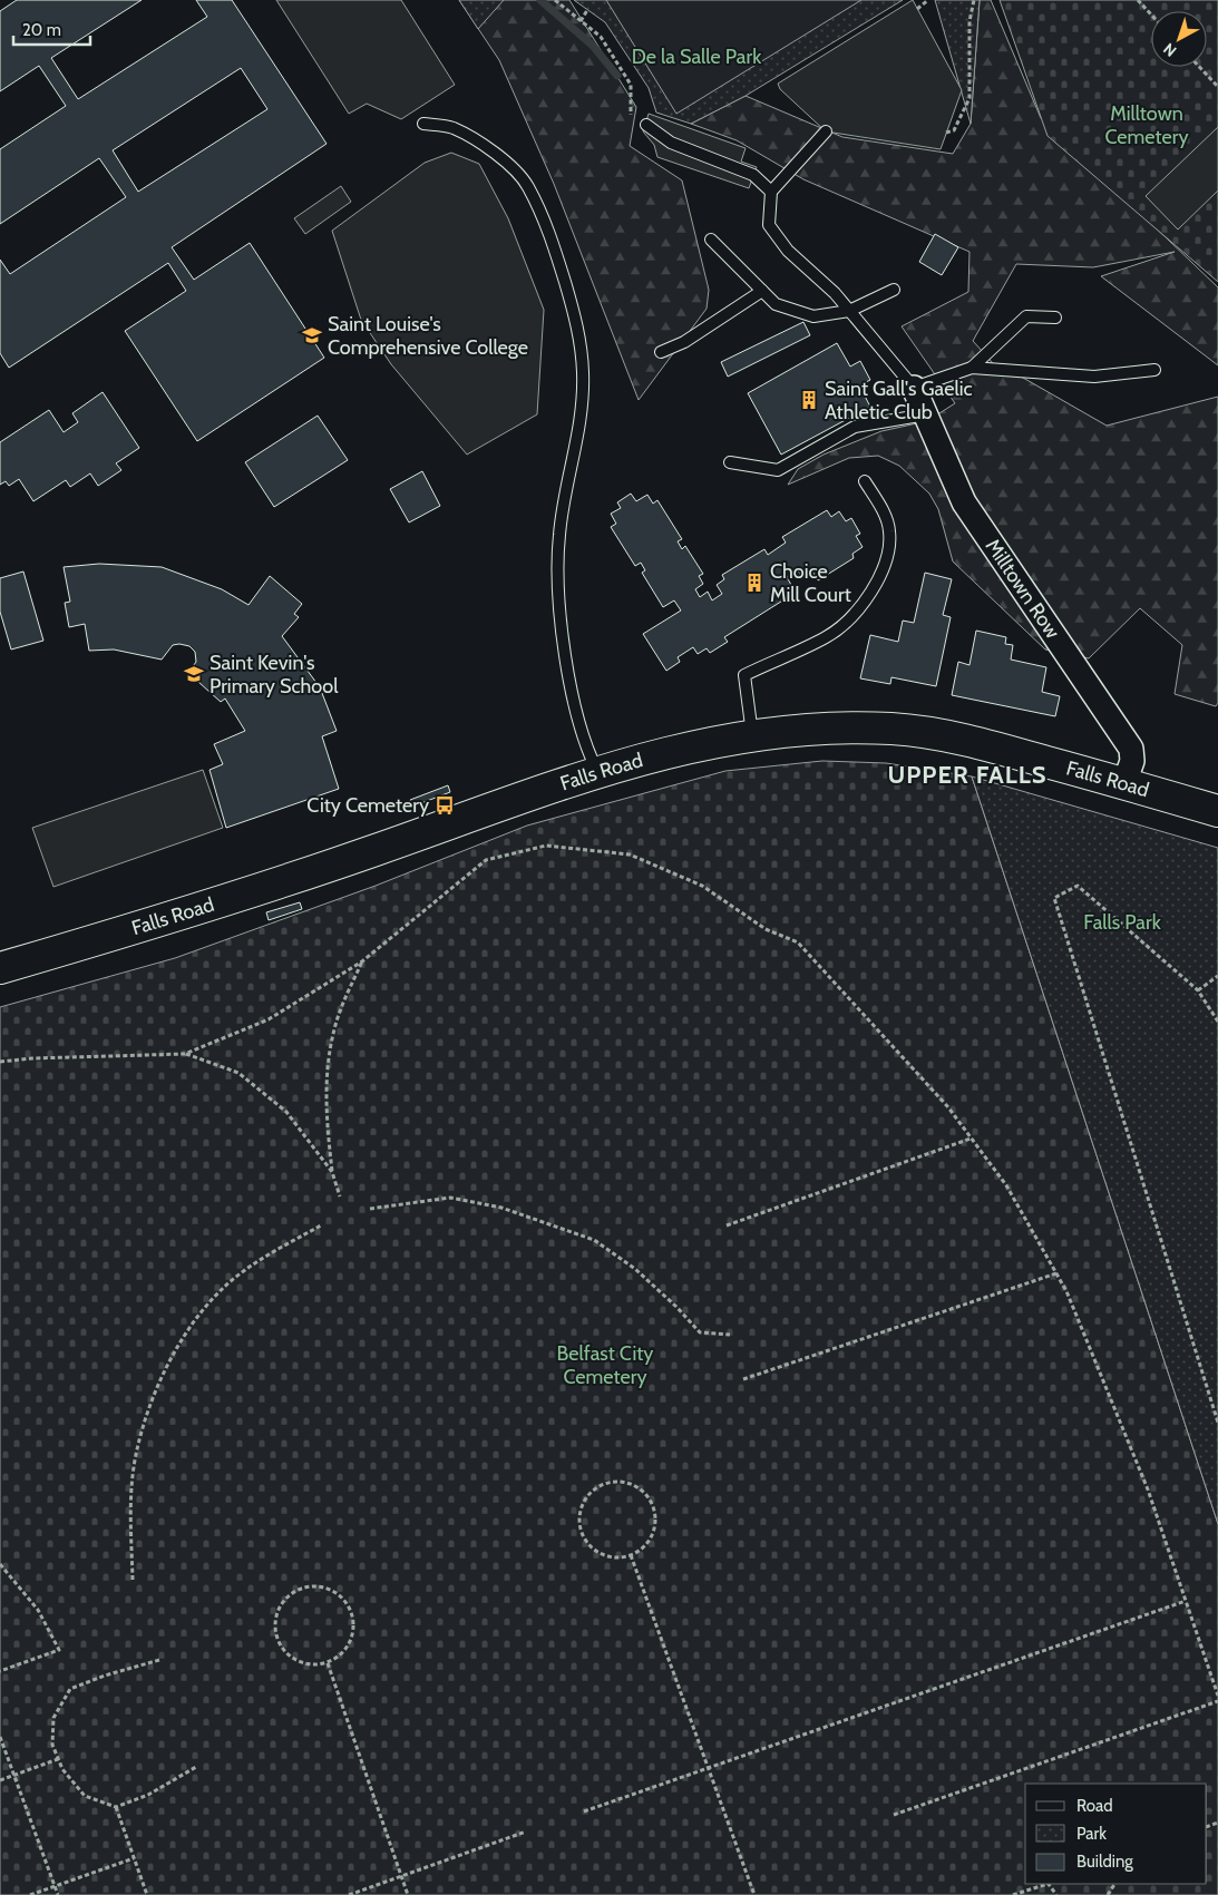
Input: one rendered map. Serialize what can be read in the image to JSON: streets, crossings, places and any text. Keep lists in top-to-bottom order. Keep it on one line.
{"streets":{"main road":["Falls Road"],"street":["Milltown Row"]},"crossings":[["Milltown Row","Falls Road"]],"districts":["UPPER FALLS"],"parks":["De la Salle Park","Milltown Cemetery","Falls Park","Belfast City Cemetery"],"places":{"school or university":["Saint Louise's Comprehensive College","Saint Kevin's Primary School"],"building":["Saint Gall's Gaelic Athletic Club","Choice Mill Court"],"bus stop":["City Cemetery"]},"legend":["Road","Park","Building"],"scale_bar":"20 m","north":"bottom left"}
